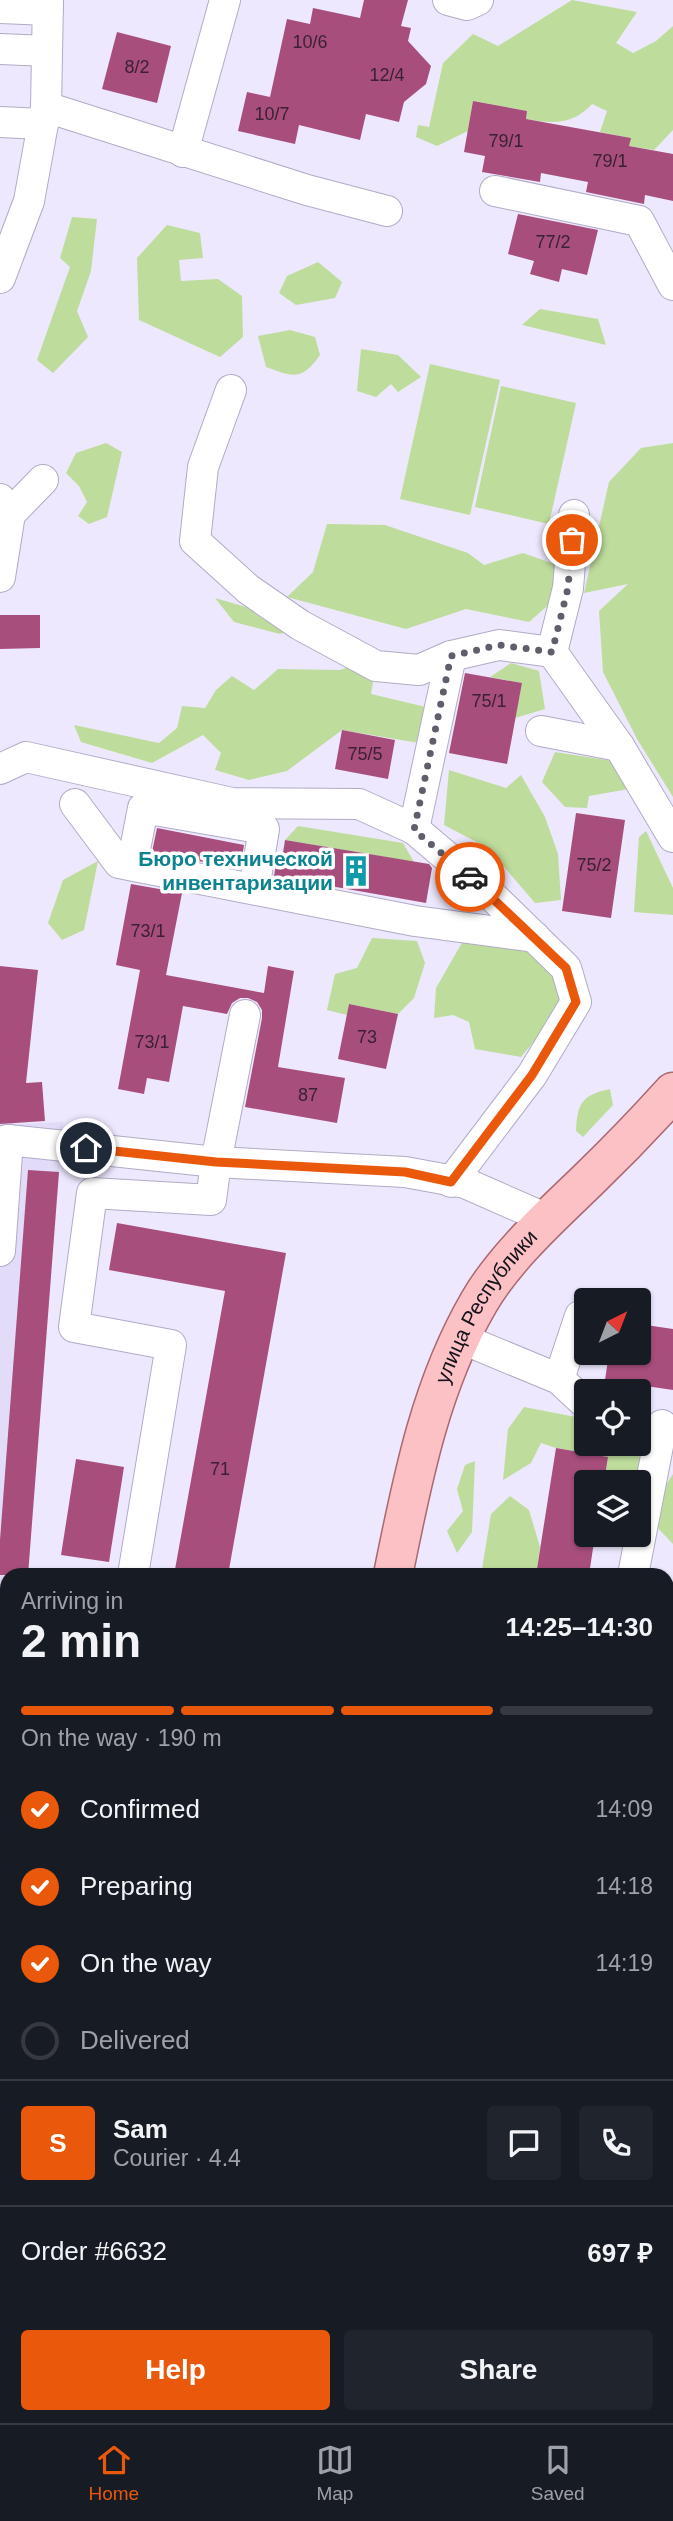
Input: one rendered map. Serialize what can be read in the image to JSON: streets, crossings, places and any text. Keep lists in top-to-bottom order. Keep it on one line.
{"streets":{"main road":["улица Республики"]},"places":{"building":["Бюро технической инвентаризации"]},"house_numbers":["10/6","8/2","12/4","10/7","79/1","79/1","77/2","75/1","75/5","75/2","73/1","73","73/1","87","71"],"north":"top right","page":{"heading":["2 min","Arriving in","14:25–14:30"],"panel":["Sam","Courier · 4.4","Order #6632","697 ₽"],"bar":"On the way · 190 m","list":[["Confirmed","14:09"],["Preparing","14:18"],["On the way","14:19"],"Delivered"],"round":"S","buttons":["Help","Share"],"tabs":["Home","Map","Saved"]}}
